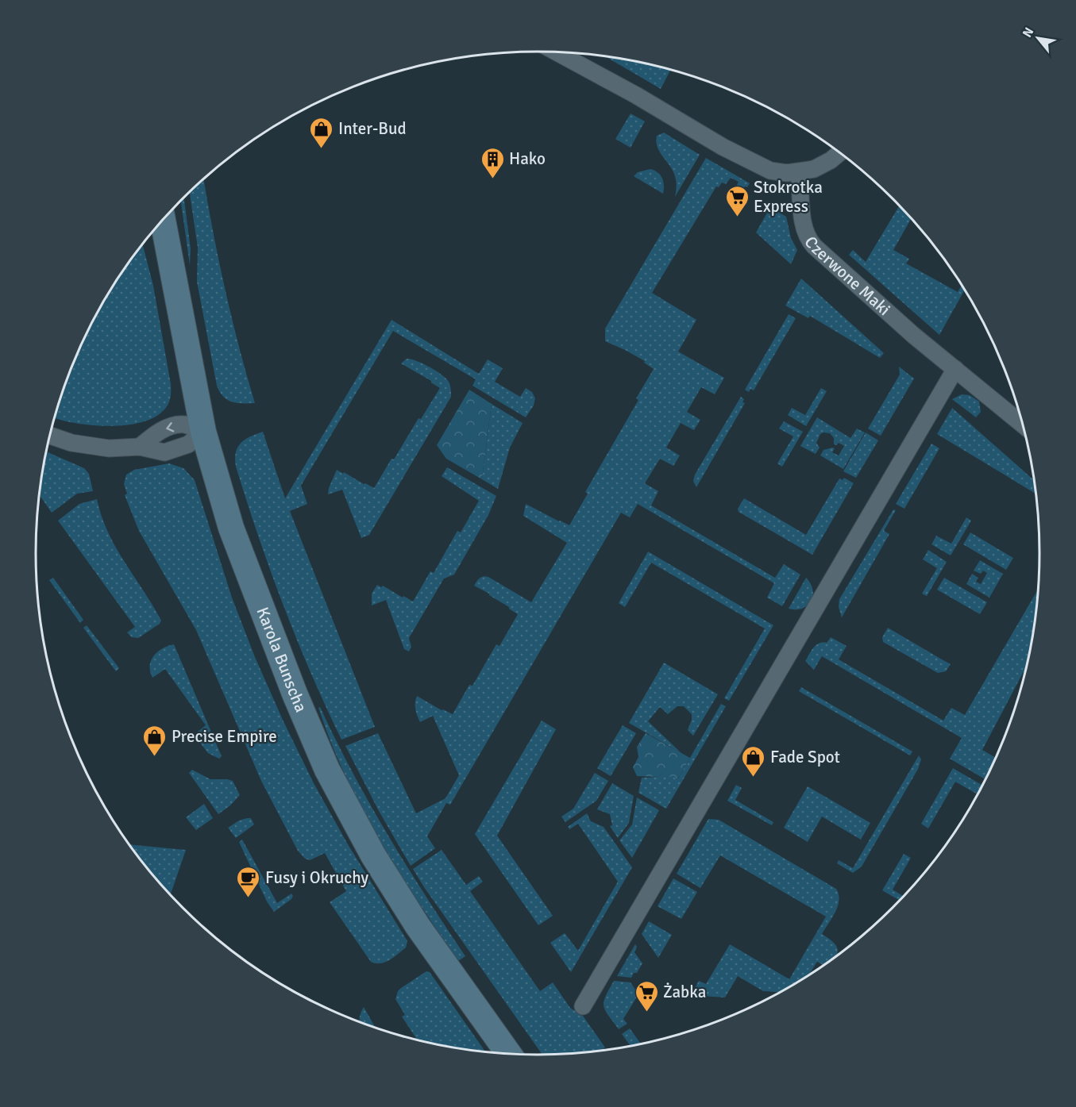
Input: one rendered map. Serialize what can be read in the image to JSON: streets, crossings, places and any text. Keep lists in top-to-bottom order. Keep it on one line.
{"streets":{"main road":["Karola Bunscha"],"street":["Czerwone Maki"]},"places":{"shop":["Inter-Bud","Precise Empire","Fade Spot"],"building":["Hako"],"supermarket":["Stokrotka Express","Żabka"],"cafe":["Fusy i Okruchy"]},"north":"top left"}
